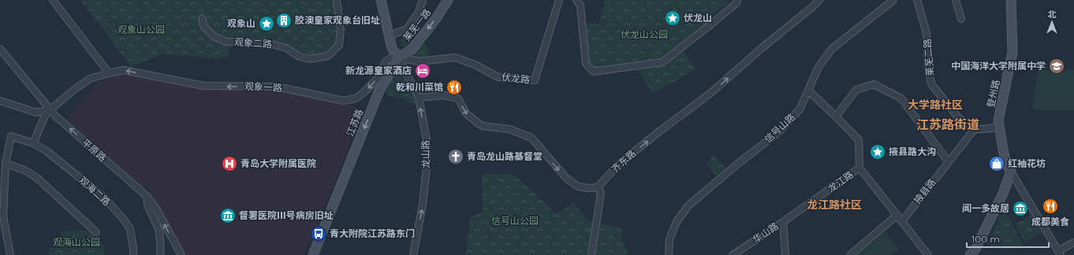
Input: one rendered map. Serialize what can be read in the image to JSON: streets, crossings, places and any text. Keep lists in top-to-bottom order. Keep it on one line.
{"streets":{"main road":["莱芜一路","登州路","江苏路"],"street":["观象二路","莱芜二路","伏龙路","观象一路","信号山路","平原路","龙山路","齐东路","龙江路","观海二路","掖县路","华山路"]},"crossings":[["莱芜一路","伏龙路"],["莱芜一路","观象一路"],["莱芜一路","江苏路"],["莱芜一路","龙山路"],["莱芜二路","掖县路"],["伏龙路","观象一路"],["伏龙路","江苏路"],["伏龙路","龙山路"],["观象一路","江苏路"],["观象一路","平原路"],["观象一路","龙山路"],["江苏路","龙山路"],["信号山路","龙江路"],["龙江路","华山路"]],"one_way":["莱芜一路","观象一路","江苏路","平原路","龙山路","齐东路"],"districts":["大学路社区","江苏路街道","龙江路社区"],"parks":["观象山公园","伏龙山公园","信号山公园","观海山公园"],"places":{"place":["伏龙山","观象山","掖县路大沟"],"building":["胶澳皇家观象台旧址"],"school or university":["中国海洋大学附属中学"],"hotel":["新龙源皇家酒店"],"restaurant":["乾和川菜馆","成都美食"],"church":["青岛龙山路基督堂"],"hospital":["青岛大学附属医院"],"shop":["红袖花坊"],"museum":["闻一多故居","督署医院III号病房旧址"],"bus stop":["青大附院江苏路东门"]},"scale_bar":"100 m","north":"top"}
